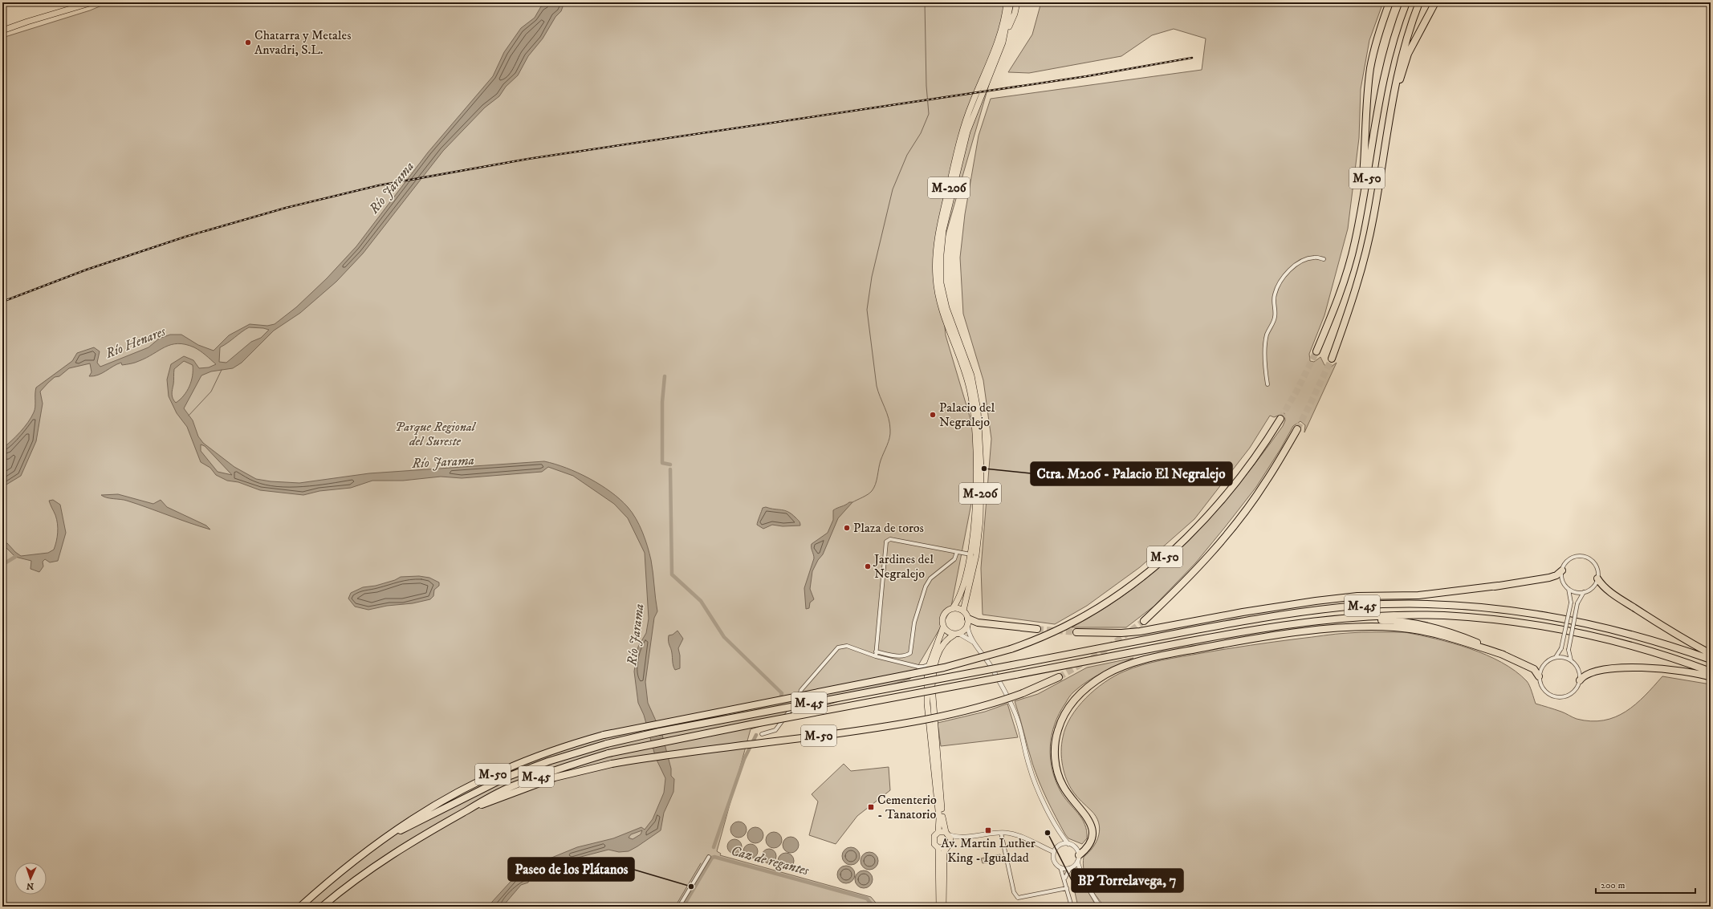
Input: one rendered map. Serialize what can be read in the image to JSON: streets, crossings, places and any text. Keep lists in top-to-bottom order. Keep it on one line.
{"streets":{"highway":["M-50","M-45"],"main road":["M-206"]},"crossings":[["M-50","M-45"]],"water":["Río Jarama","Río Henares","Caz de regantes"],"parks":["Parque Regional del Sureste"],"places":{"other":["Chatarra y Metales Anvadri, S.L.","Palacio del Negralejo","Ctra. M206 - Palacio El Negralejo","Plaza de toros","Jardines del Negralejo","BP Torrelavega, 7","Paseo de los Plátanos"],"transit":["Cementerio - Tanatorio","Av. Martin Luther King - Igualdad"]},"scale_bar":"200 m","north":"bottom"}
